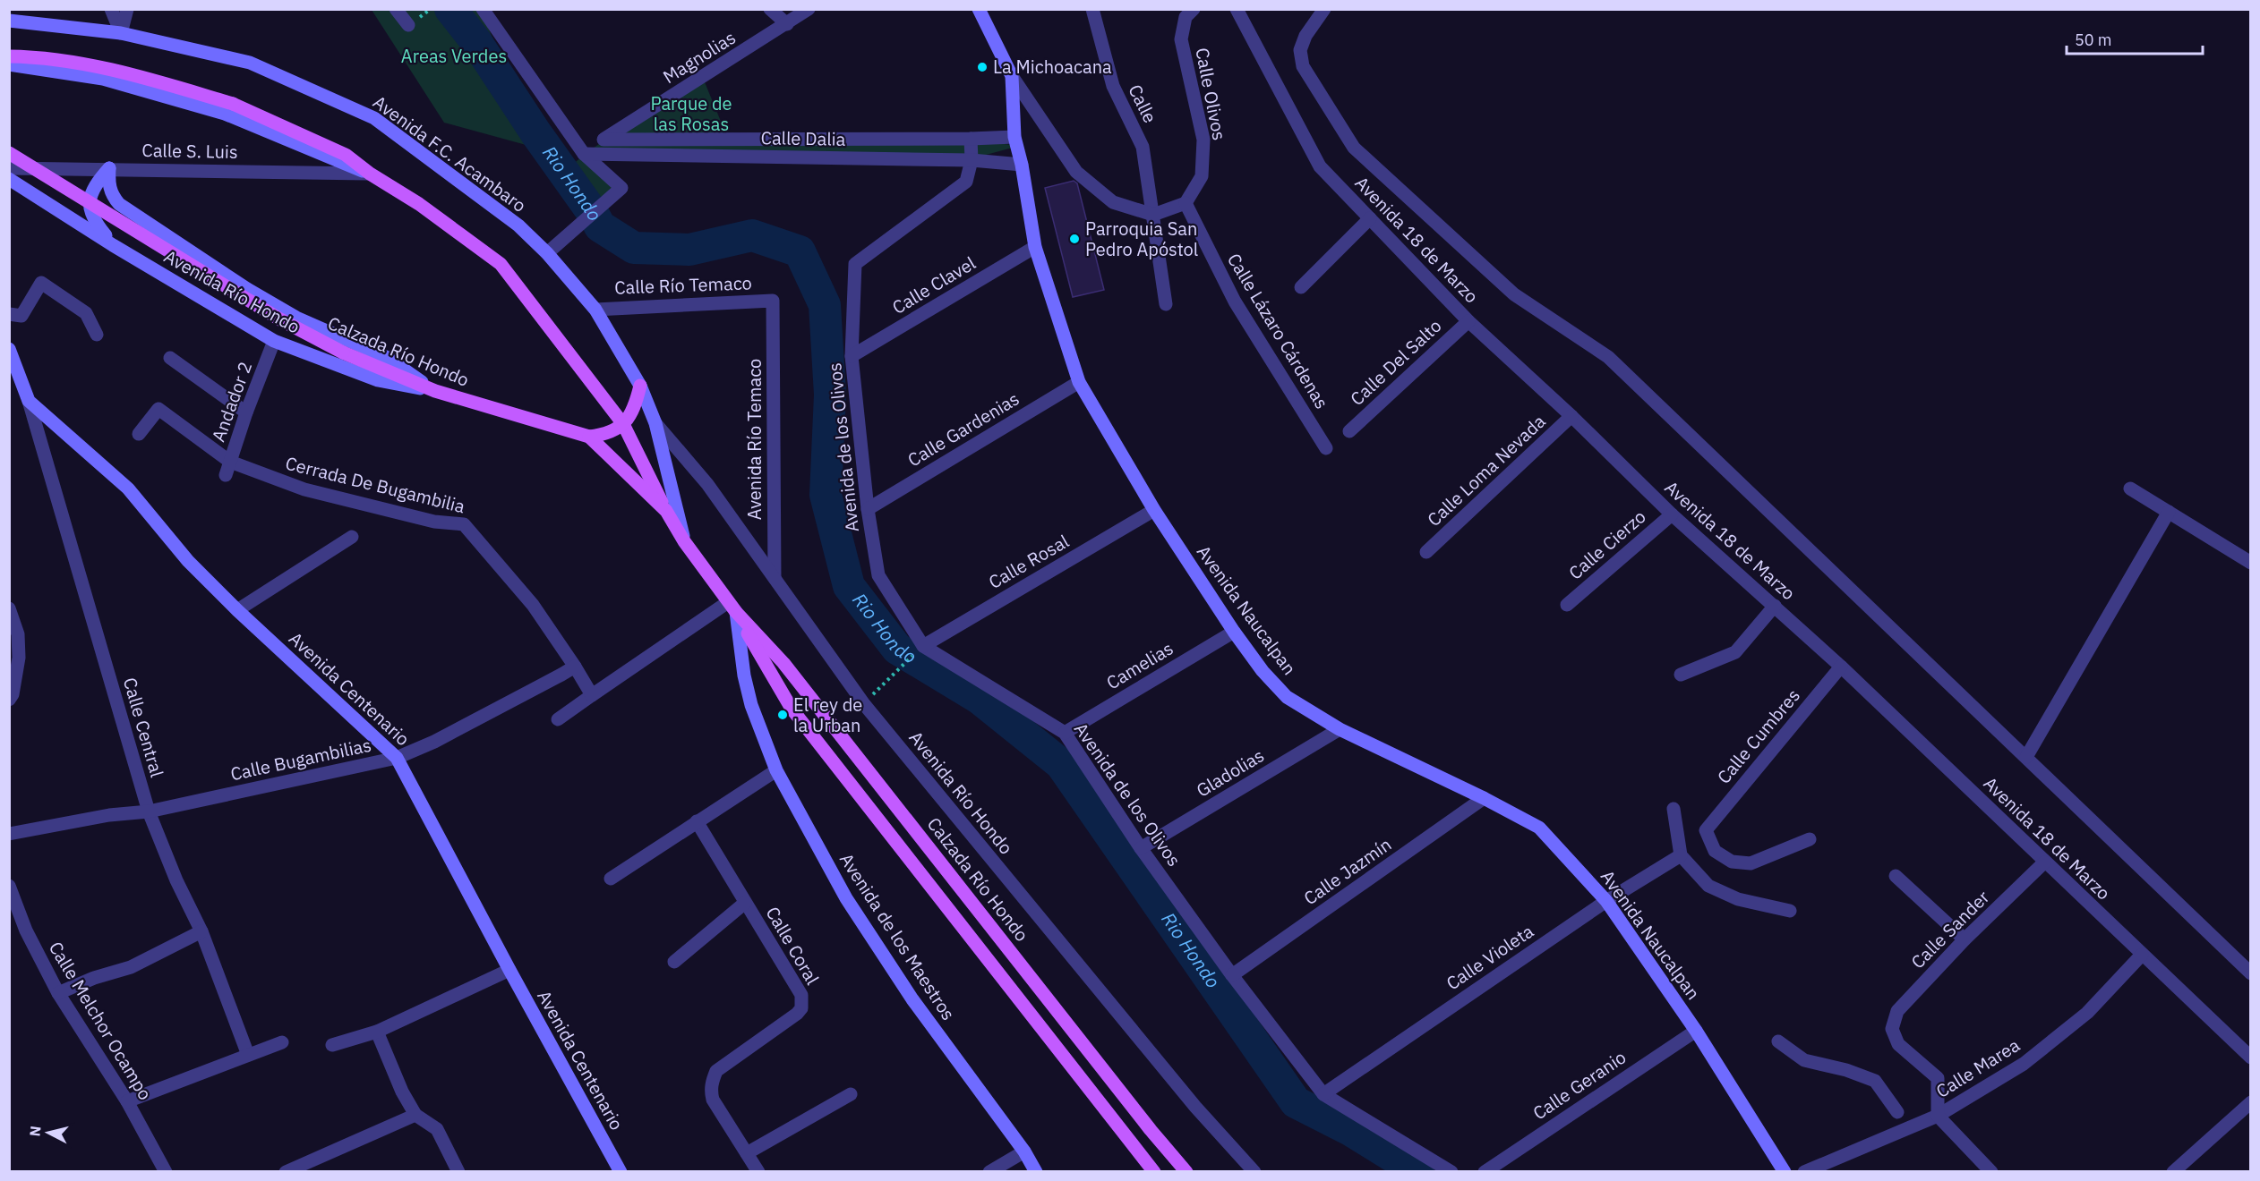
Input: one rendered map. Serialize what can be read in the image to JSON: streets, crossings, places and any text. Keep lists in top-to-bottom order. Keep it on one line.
{"streets":{"main road":["Avenida F.C. Acambaro","Avenida Río Hondo","Calzada Río Hondo","Avenida Naucalpan","Avenida Centenario","Avenida de los Maestros"],"street":["Magnolias","Calle Olivos","Calle","Calle Dalia","Calle S. Luis","Avenida 18 de Marzo","Calle Río Temaco","Calle Clavel","Calle Lázaro Cárdenas","Calle Del Salto","Andador 2","Calle Gardenias","Avenida Río Temaco","Avenida de los Olivos","Calle Loma Nevada","Cerrada De Bugambilia","Calle Cierzo","Calle Rosal","Camelias","Calle Central","Calle Cumbres","Calle Bugambilias","Gladolias","Calle Jazmín","Calle Sander","Calle Coral","Calle Violeta","Calle Melchor Ocampo","Calle Marea","Calle Geranio"]},"crossings":[["Magnolias","Calle Dalia"],["Calle Olivos","Calle Lázaro Cárdenas"],["Calle Dalia","Avenida de los Olivos"],["Calle Dalia","Avenida Naucalpan"],["Calle S. Luis","Avenida Río Hondo"],["Avenida F.C. Acambaro","Calle Río Temaco"],["Avenida F.C. Acambaro","Avenida Río Hondo"],["Avenida F.C. Acambaro","Calzada Río Hondo"],["Avenida 18 de Marzo","Calle Del Salto"],["Avenida 18 de Marzo","Calle Loma Nevada"],["Avenida 18 de Marzo","Calle Cierzo"],["Avenida 18 de Marzo","Calle Cumbres"],["Avenida 18 de Marzo","Calle Sander"],["Avenida 18 de Marzo","Calle Marea"],["Calle Río Temaco","Avenida Río Temaco"],["Calle Clavel","Avenida de los Olivos"],["Calle Clavel","Avenida Naucalpan"],["Avenida Río Hondo","Calzada Río Hondo"],["Avenida Río Hondo","Andador 2"],["Avenida Río Hondo","Avenida Río Temaco"],["Calzada Río Hondo","Avenida de los Maestros"],["Andador 2","Cerrada De Bugambilia"],["Calle Gardenias","Avenida de los Olivos"],["Calle Gardenias","Avenida Naucalpan"],["Avenida de los Olivos","Calle Rosal"],["Avenida de los Olivos","Camelias"],["Avenida de los Olivos","Gladolias"],["Avenida de los Olivos","Calle Jazmín"],["Avenida de los Olivos","Calle Violeta"],["Cerrada De Bugambilia","Calle Bugambilias"],["Calle Rosal","Avenida Naucalpan"],["Avenida Naucalpan","Camelias"],["Avenida Naucalpan","Gladolias"],["Avenida Naucalpan","Calle Jazmín"],["Avenida Naucalpan","Calle Violeta"],["Avenida Naucalpan","Calle Geranio"],["Avenida Centenario","Calle Central"],["Avenida Centenario","Calle Bugambilias"],["Calle Central","Calle Bugambilias"],["Calle Sander","Calle Marea"]],"water":["Rio Hondo"],"parks":["Areas Verdes","Parque de las Rosas"],"places":["La Michoacana","Parroquia San Pedro Apóstol","El rey de la Urban"],"scale_bar":"50 m","north":"left"}
